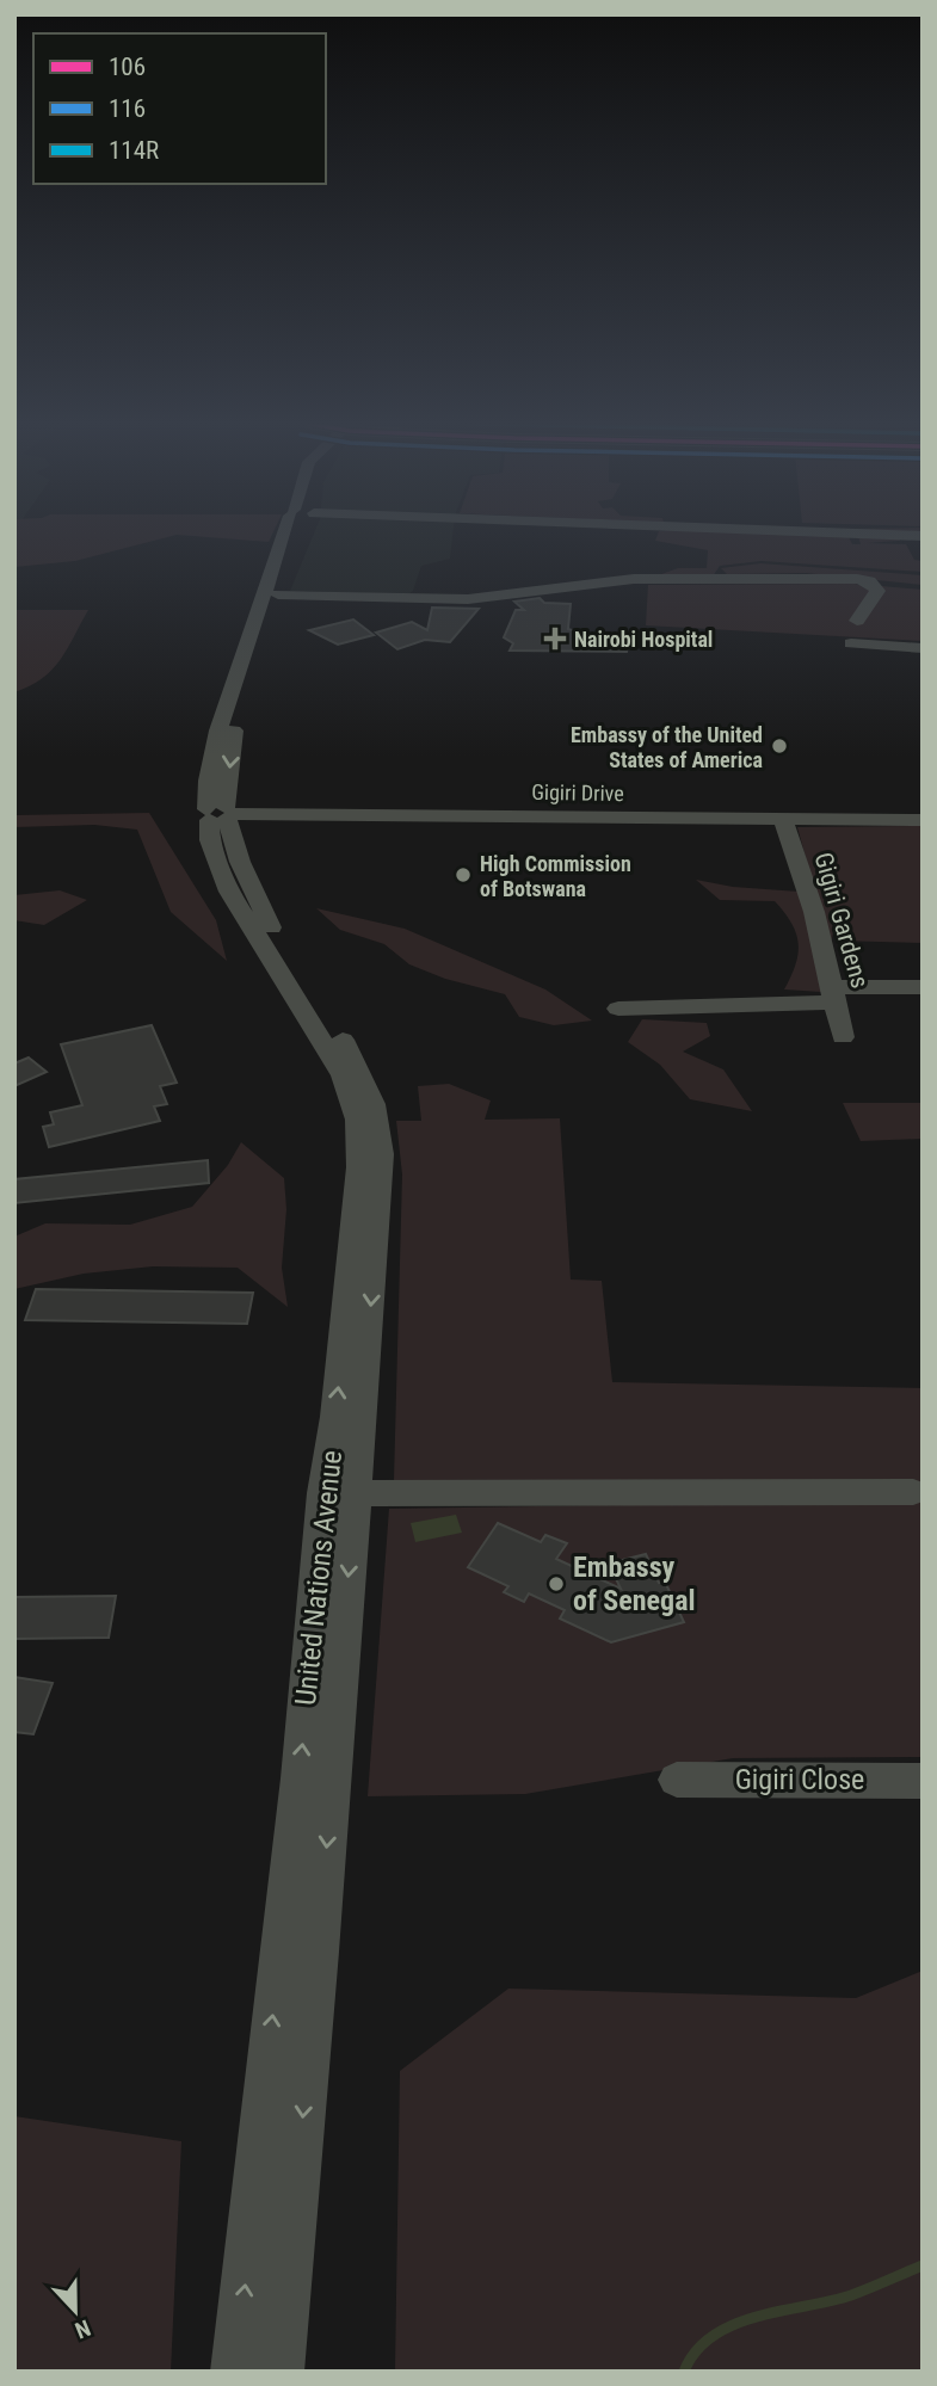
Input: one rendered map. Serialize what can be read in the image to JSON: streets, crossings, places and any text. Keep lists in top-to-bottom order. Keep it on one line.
{"streets":{"street":["Gigiri Drive","Gigiri Gardens","United Nations Avenue","Gigiri Close"]},"crossings":[["Gigiri Drive","Gigiri Gardens"],["Gigiri Drive","United Nations Avenue"]],"places":{"health":["Nairobi Hospital"],"other":["Embassy of the United States of America","High Commission of Botswana","Embassy of Senegal"]},"legend":["106","116","114R"],"north":"bottom"}
